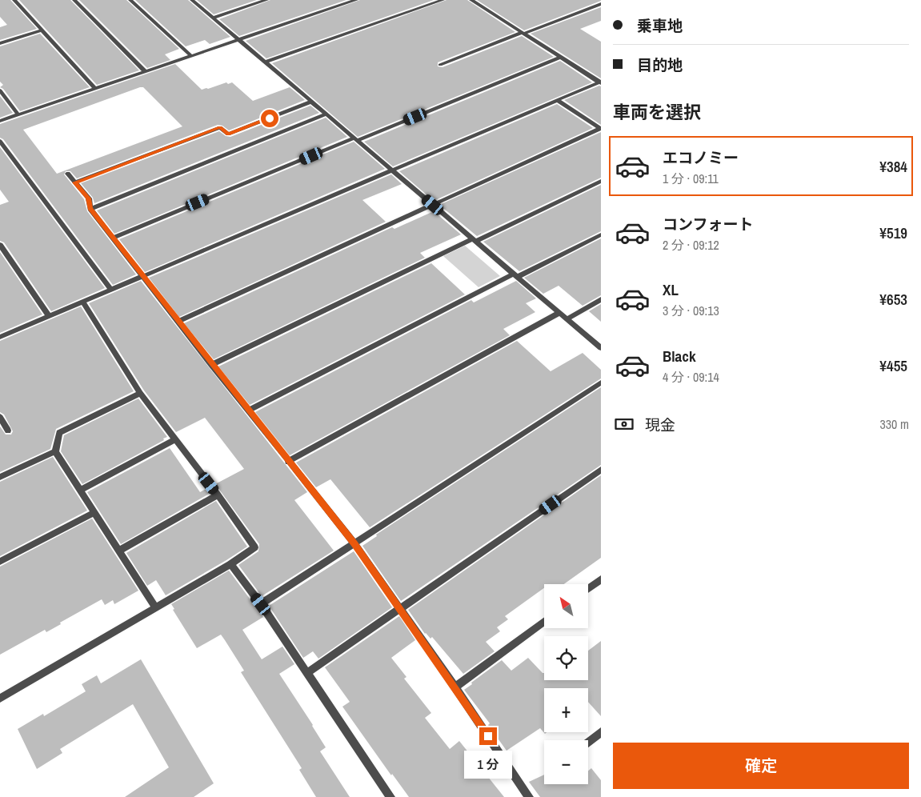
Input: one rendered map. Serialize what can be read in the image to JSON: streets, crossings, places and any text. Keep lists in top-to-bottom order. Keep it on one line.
{"north":"top left","page":{"banner":["乗車地","目的地"],"heading":"車両を選択","list":[{"name":"エコノミー","note":"1 分 · 09:11","value":"¥384"},{"name":"コンフォート","note":"2 分 · 09:12","value":"¥519"},{"name":"XL","note":"3 分 · 09:13","value":"¥653"},{"name":"Black","note":"4 分 · 09:14","value":"¥455"}],"pay":["現金","330 m"],"map_buttons":["+","−"],"buttons":"確定","bubble":"1 分"}}
